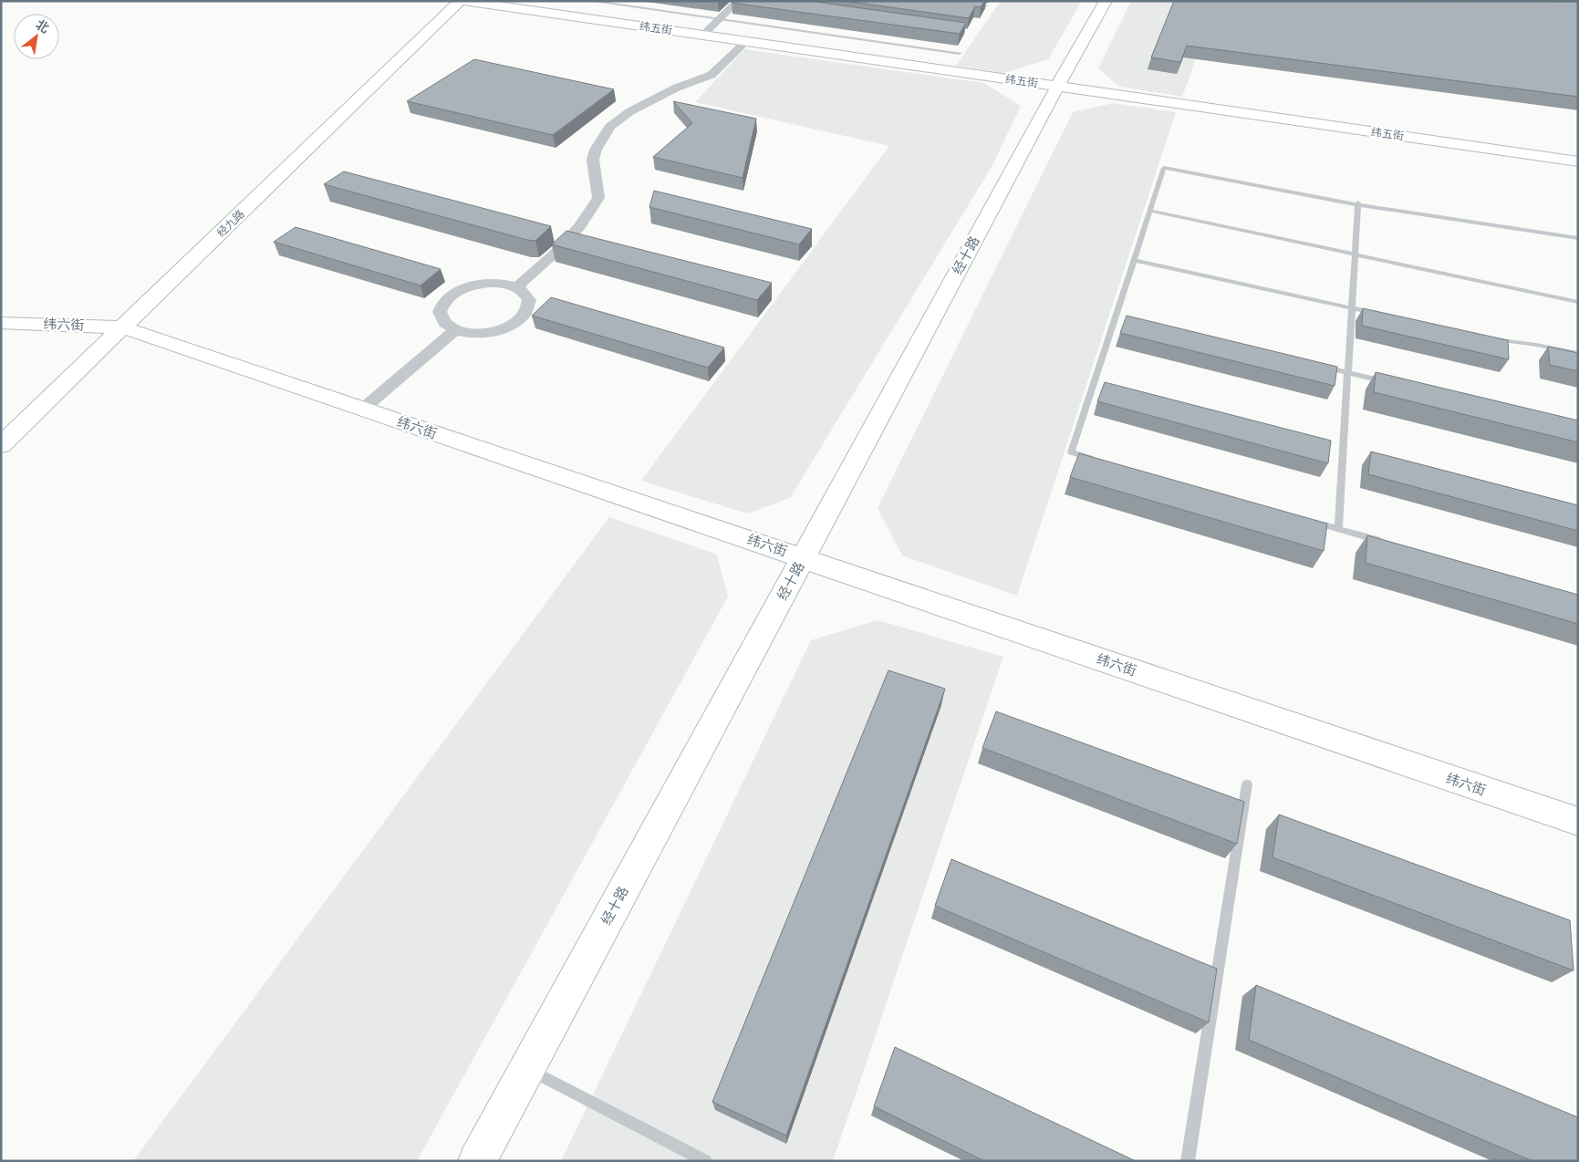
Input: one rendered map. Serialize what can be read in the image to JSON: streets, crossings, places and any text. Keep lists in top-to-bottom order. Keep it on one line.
{"streets":{"street":["纬五街","经九路","经十路","纬六街"]},"crossings":[["纬五街","经十路"],["经九路","纬六街"],["经十路","纬六街"]],"north":"top right"}
